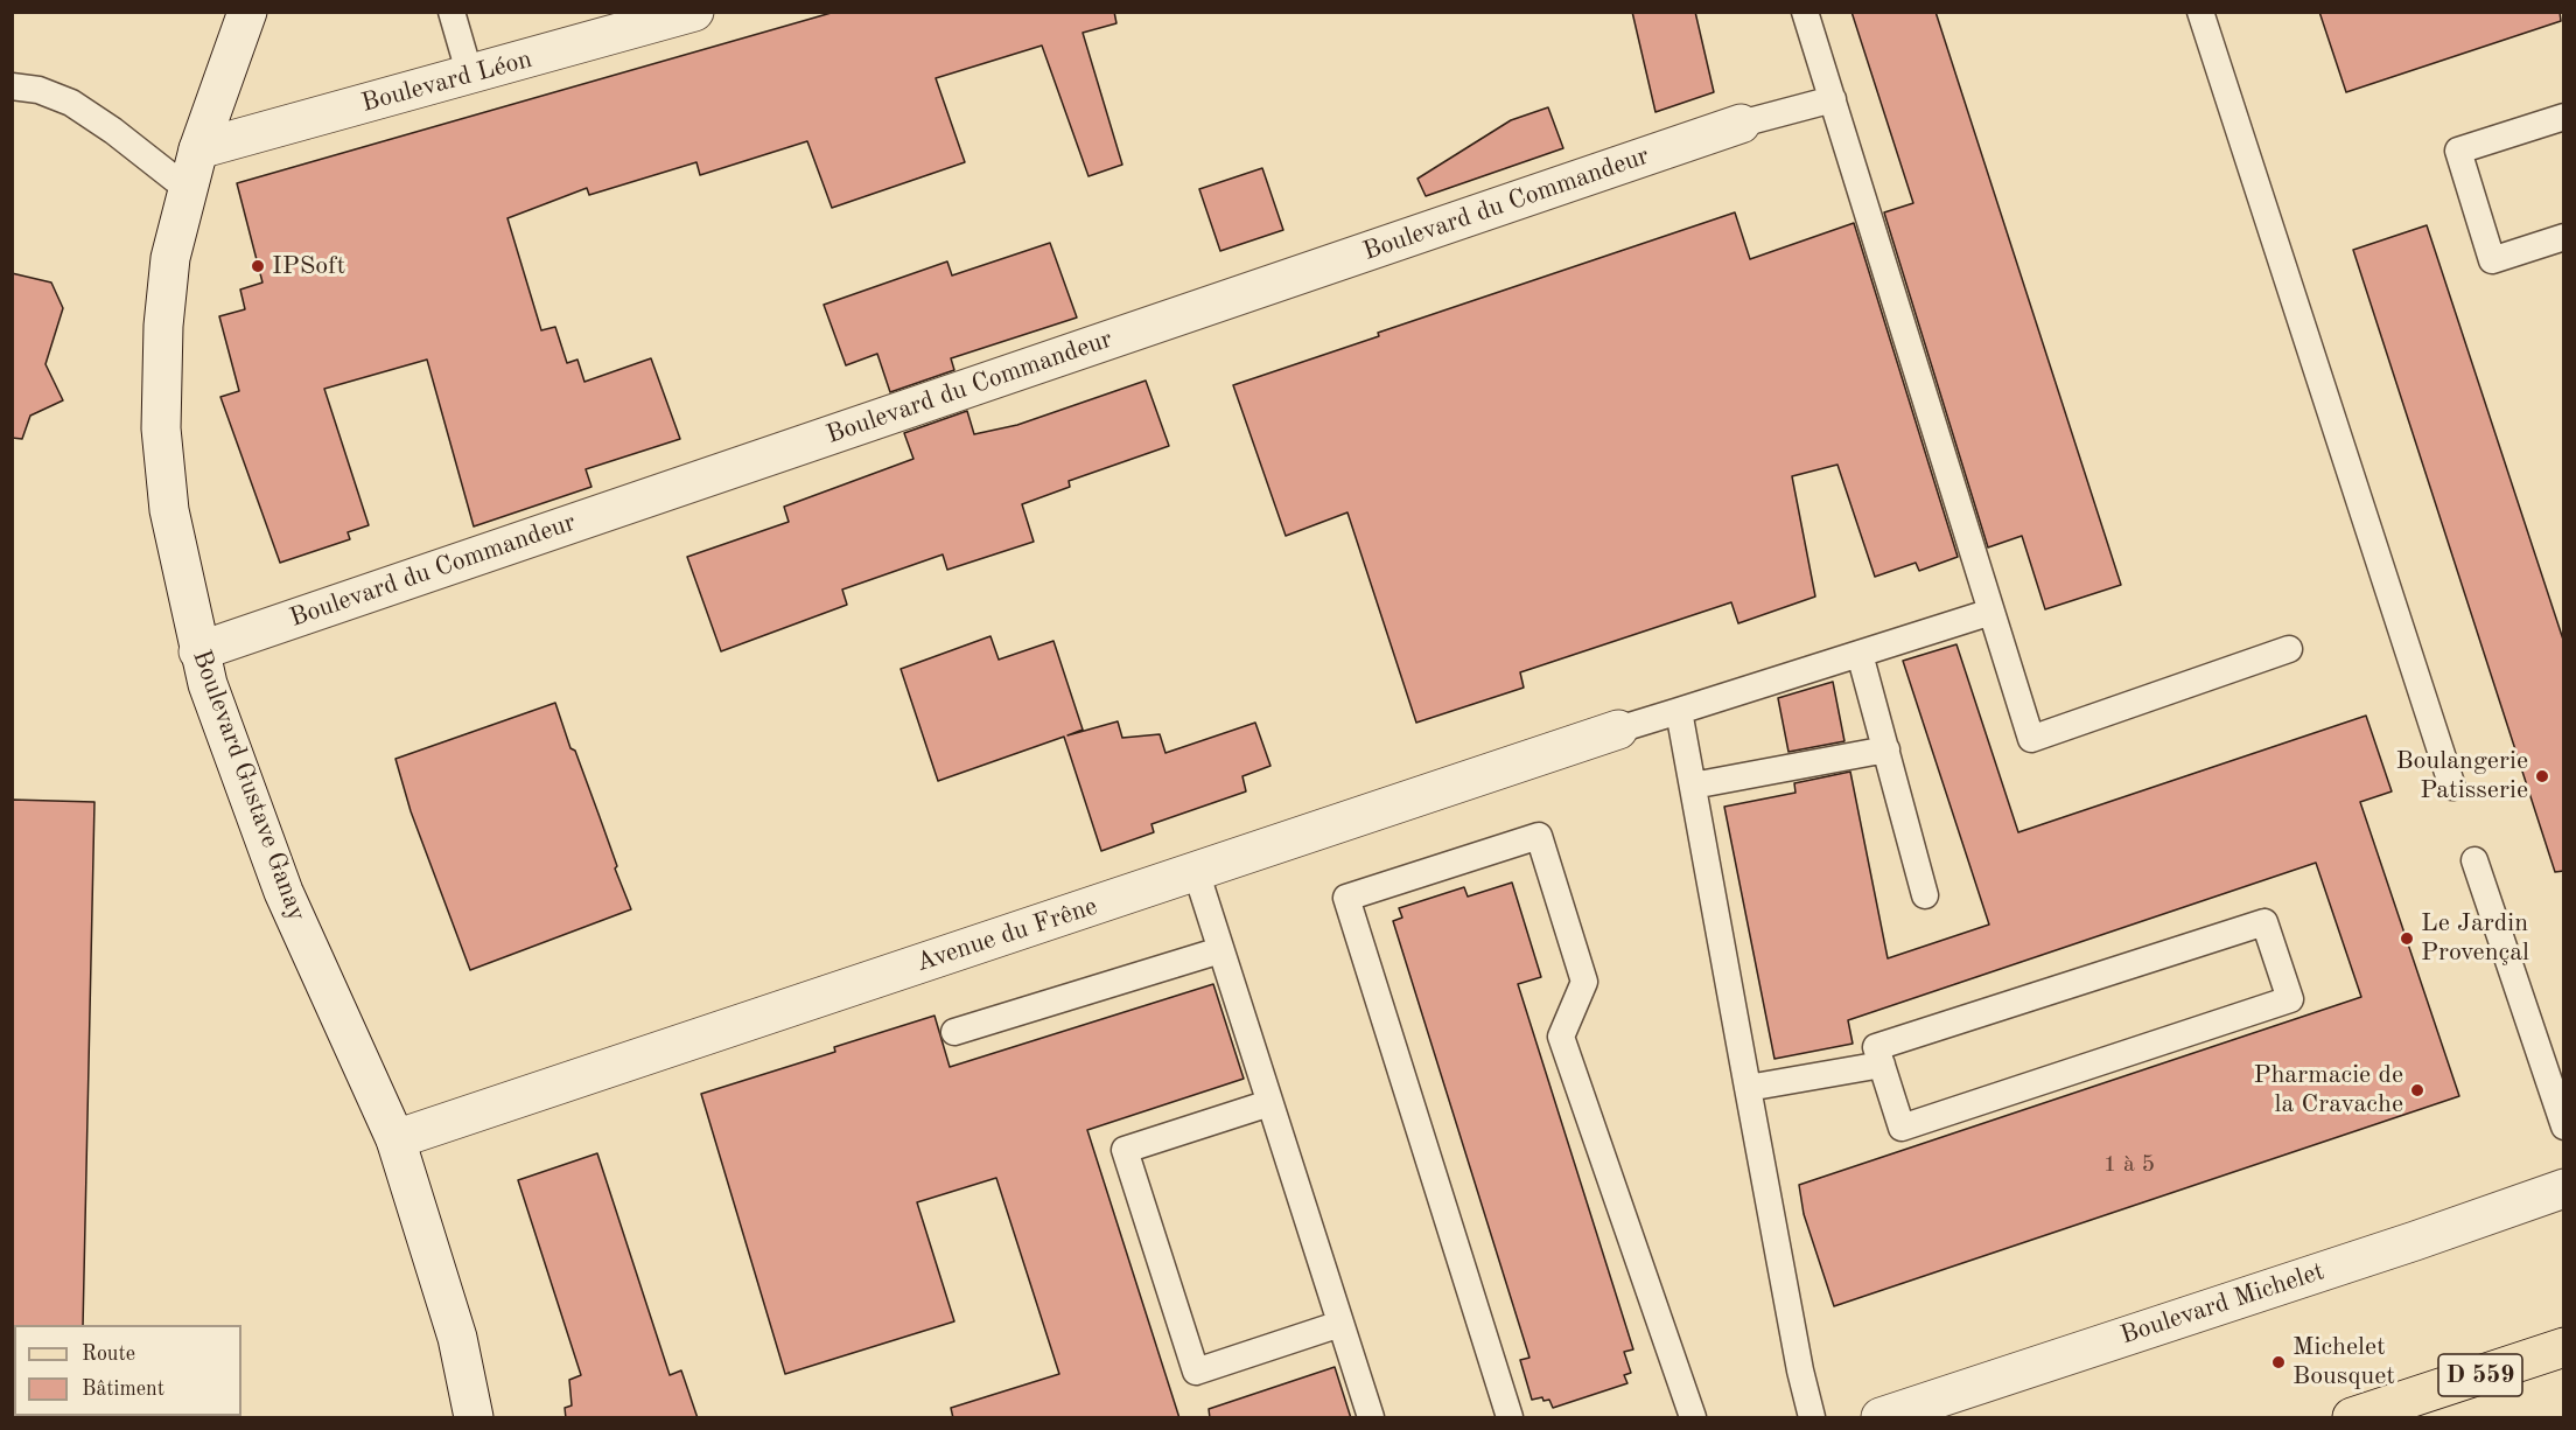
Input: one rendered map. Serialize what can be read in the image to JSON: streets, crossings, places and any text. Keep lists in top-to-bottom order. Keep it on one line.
{"streets":{"main road":["D 559"],"street":["Boulevard Léon","Boulevard du Commandeur","Boulevard Gustave Ganay","Avenue du Frêne","Boulevard Michelet"]},"crossings":[["Boulevard Léon","Boulevard Gustave Ganay"],["Boulevard du Commandeur","Boulevard Gustave Ganay"],["Boulevard Gustave Ganay","Avenue du Frêne"]],"places":["IPSoft","Boulangerie Patisserie","Le Jardin Provençal","Pharmacie de la Cravache","Michelet Bousquet"],"house_numbers":["1 à 5"],"legend":["Route","Bâtiment"]}
